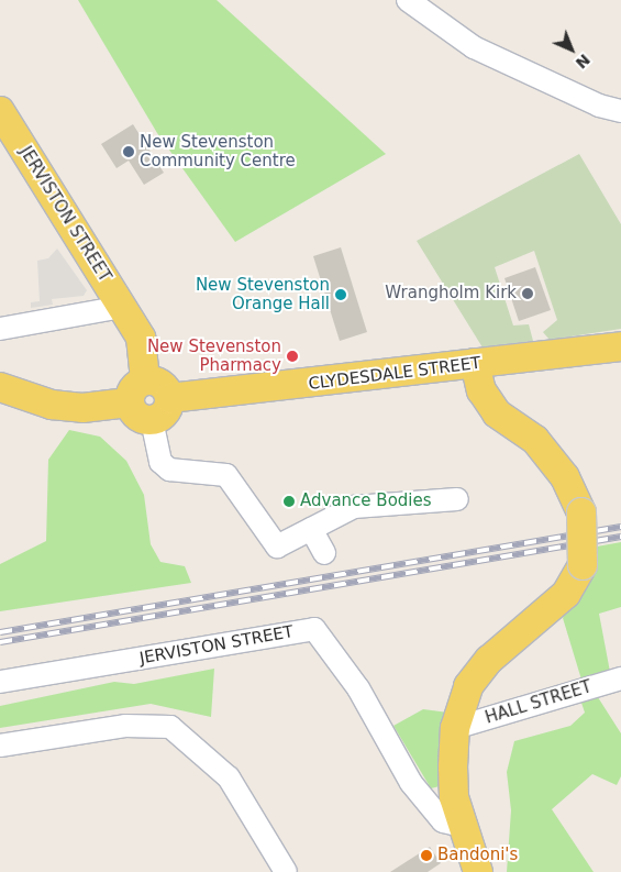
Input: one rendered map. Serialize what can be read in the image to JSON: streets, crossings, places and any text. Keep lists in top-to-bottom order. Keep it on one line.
{"streets":{"main road":["JERVISTON STREET","CLYDESDALE STREET"],"street":["HALL STREET"]},"crossings":[["JERVISTON STREET","CLYDESDALE STREET"]],"places":["New Stevenston Community Centre","Wrangholm Kirk","New Stevenston Orange Hall","New Stevenston Pharmacy","Advance Bodies","Bandoni's"],"north":"bottom right"}
